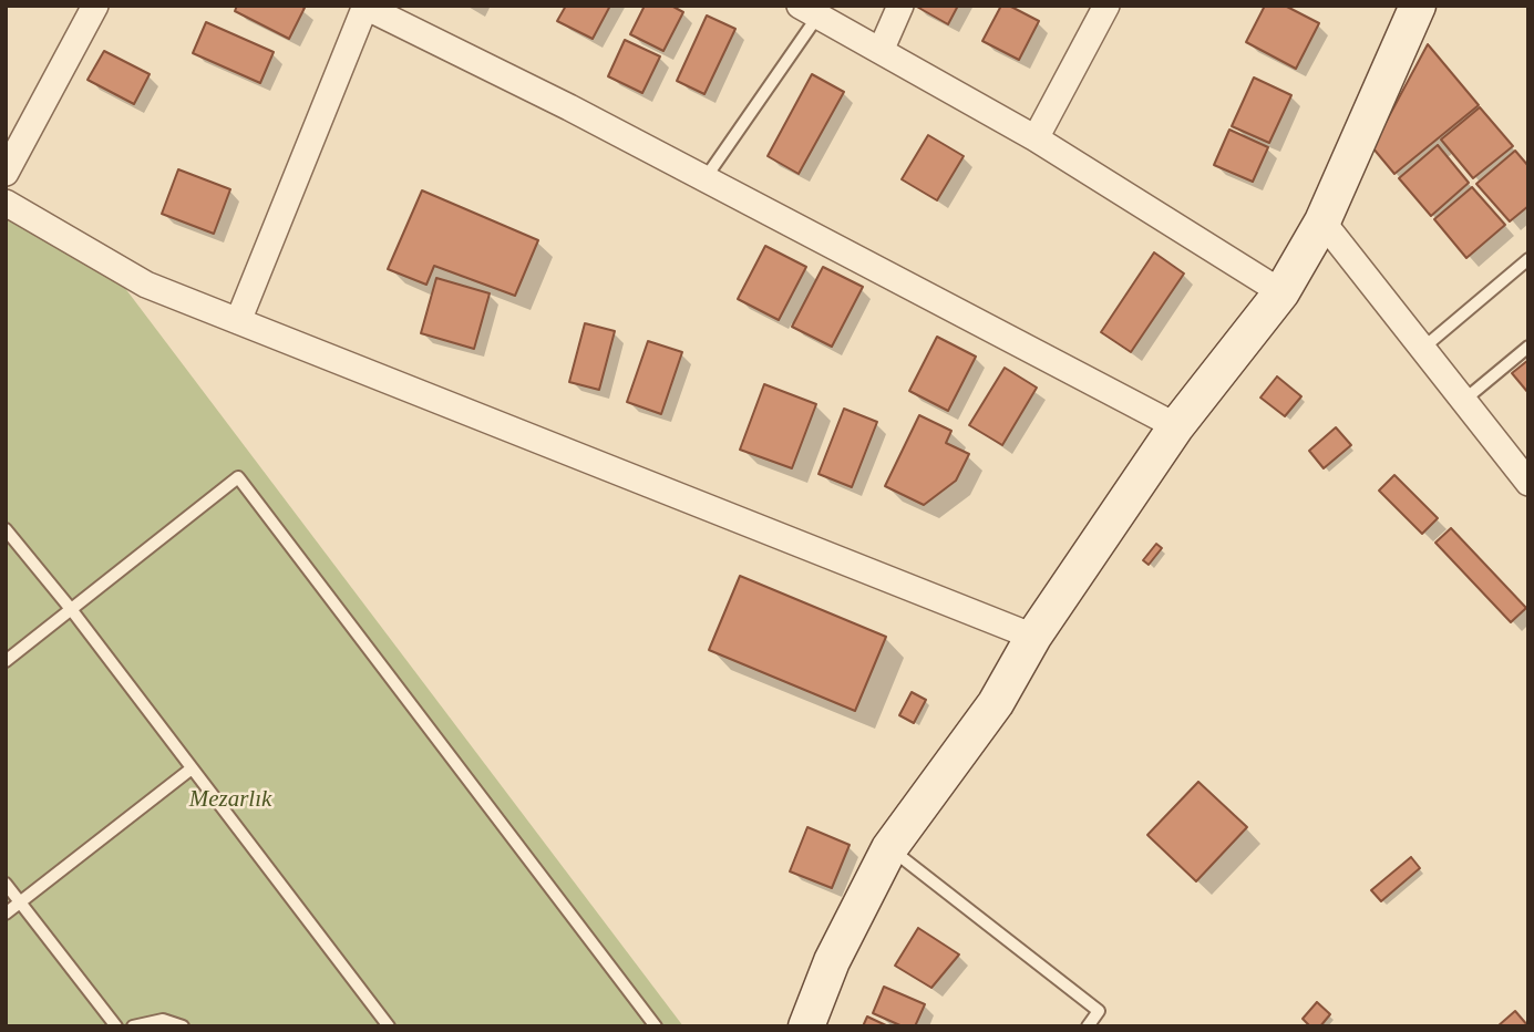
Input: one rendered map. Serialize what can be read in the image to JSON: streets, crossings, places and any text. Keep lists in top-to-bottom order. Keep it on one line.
{"parks":["Mezarlık"]}
